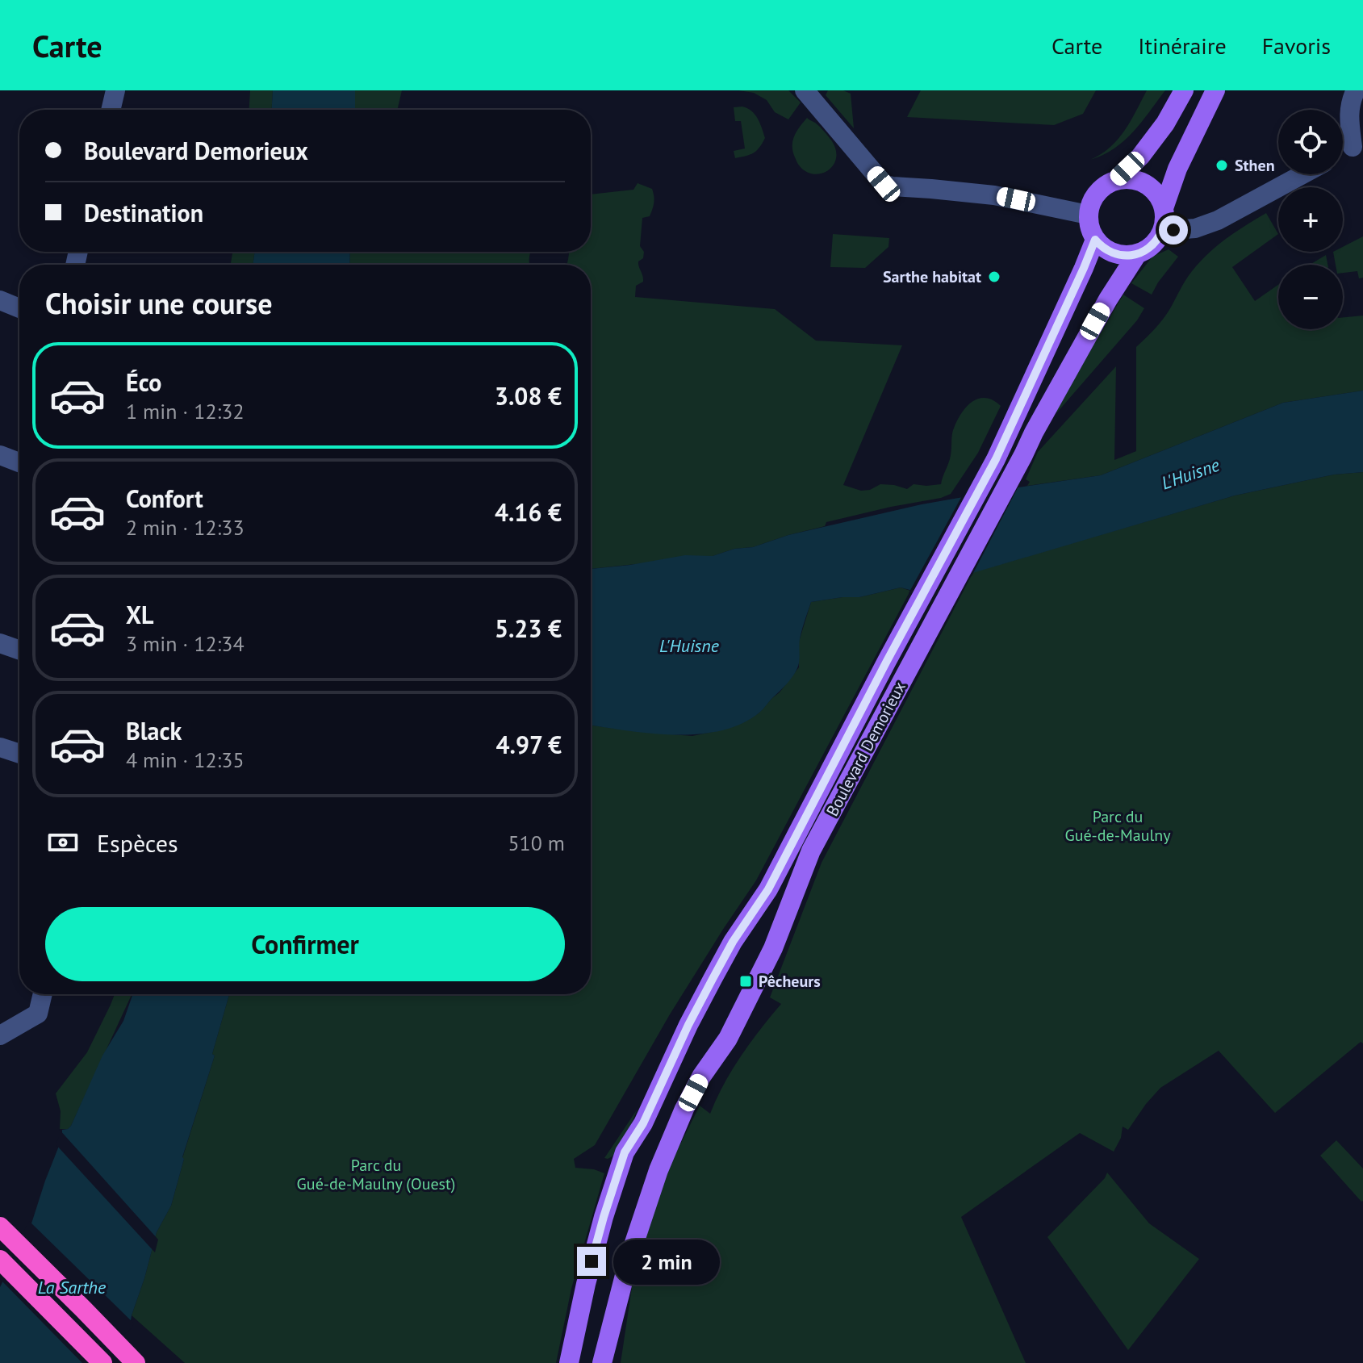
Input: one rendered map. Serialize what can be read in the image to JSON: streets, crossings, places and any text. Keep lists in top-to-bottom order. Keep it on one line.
{"streets":{"main road":["Boulevard Demorieux"]},"water":["L'Huisne","La Sarthe"],"parks":["Parc du Gué-de-Maulny","Parc du Gué-de-Maulny (Ouest)"],"places":{"other":["Sthen","Sarthe habitat"],"transit":["Pêcheurs"]},"page":{"header":"Carte","nav":["Carte","Itinéraire","Favoris"],"map_buttons":["+","−"],"banner":["Boulevard Demorieux","Destination"],"heading":"Choisir une course","list":[{"name":"Éco","note":"1 min · 12:32","value":"3.08 €"},{"name":"Confort","note":"2 min · 12:33","value":"4.16 €"},{"name":"XL","note":"3 min · 12:34","value":"5.23 €"},{"name":"Black","note":"4 min · 12:35","value":"4.97 €"}],"pay":["Espèces","510 m"],"buttons":"Confirmer","bubble":"2 min"}}
